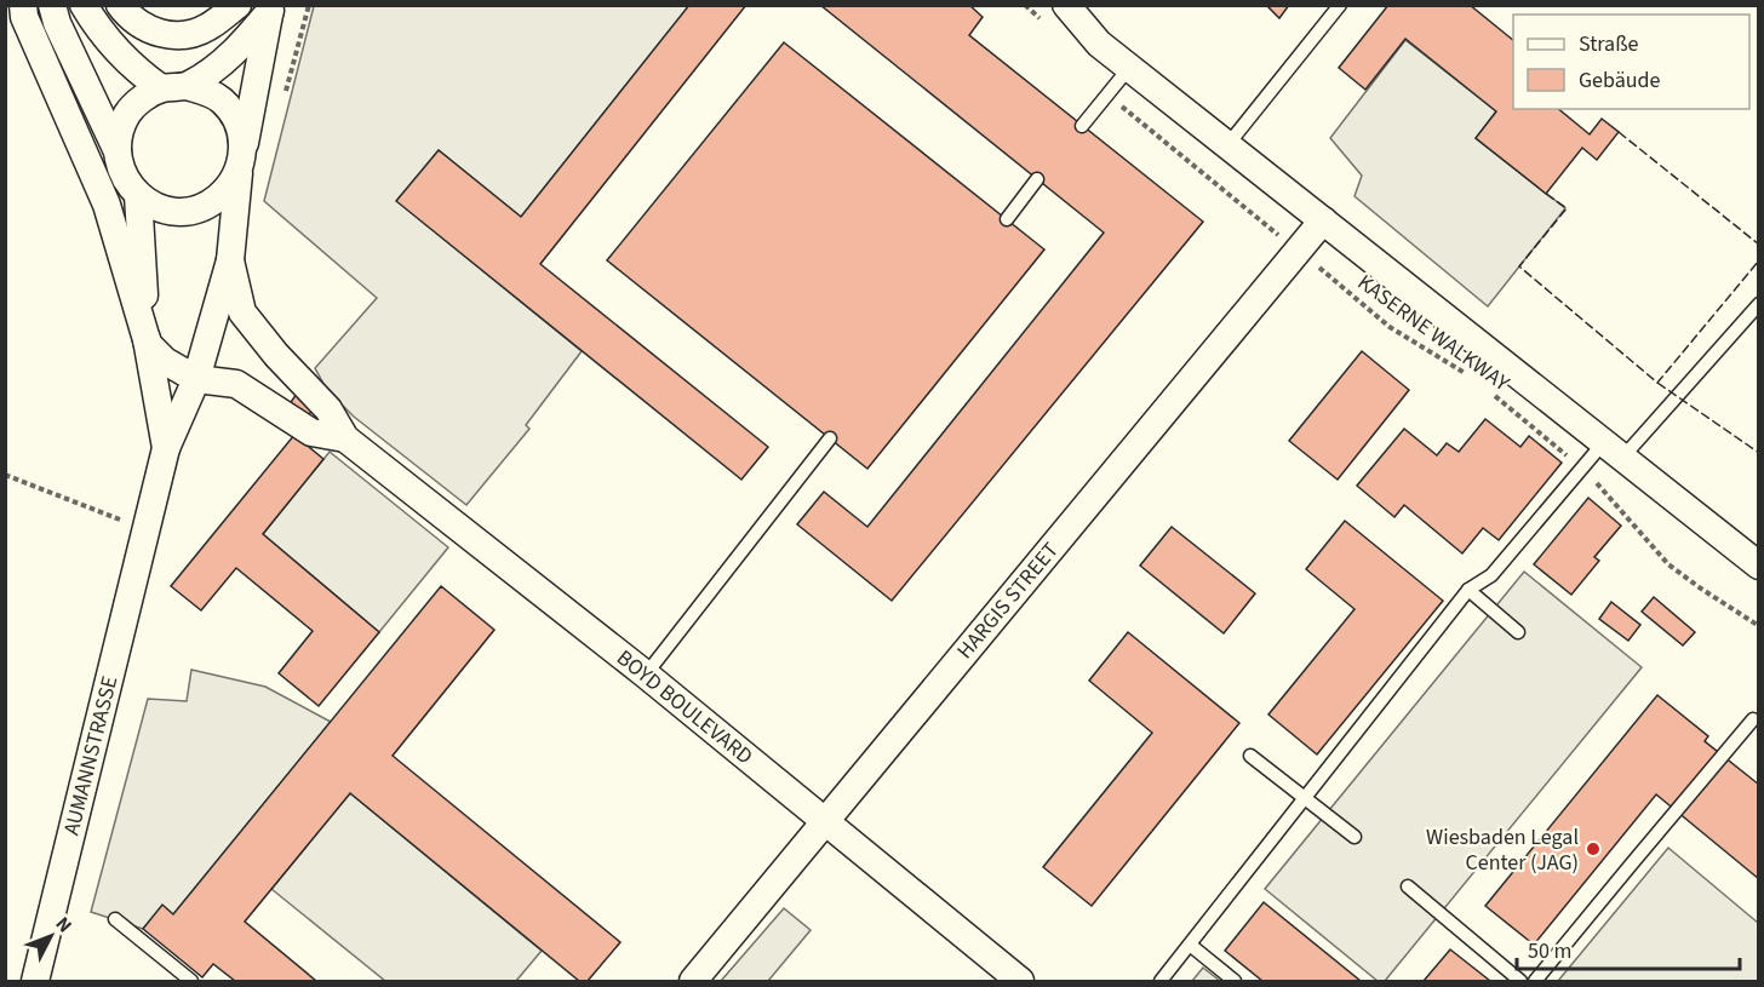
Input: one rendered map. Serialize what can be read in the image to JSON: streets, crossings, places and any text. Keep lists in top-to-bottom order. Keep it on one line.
{"streets":{"street":["HARGIS STREET","BOYD BOULEVARD","AUMANNSTRASSE"],"path":["KASERNE WALKWAY"]},"crossings":[["KASERNE WALKWAY","HARGIS STREET"],["HARGIS STREET","BOYD BOULEVARD"],["BOYD BOULEVARD","AUMANNSTRASSE"]],"places":["Wiesbaden Legal Center (JAG)"],"legend":["Straße","Gebäude"],"scale_bar":"50 m","north":"top right"}
